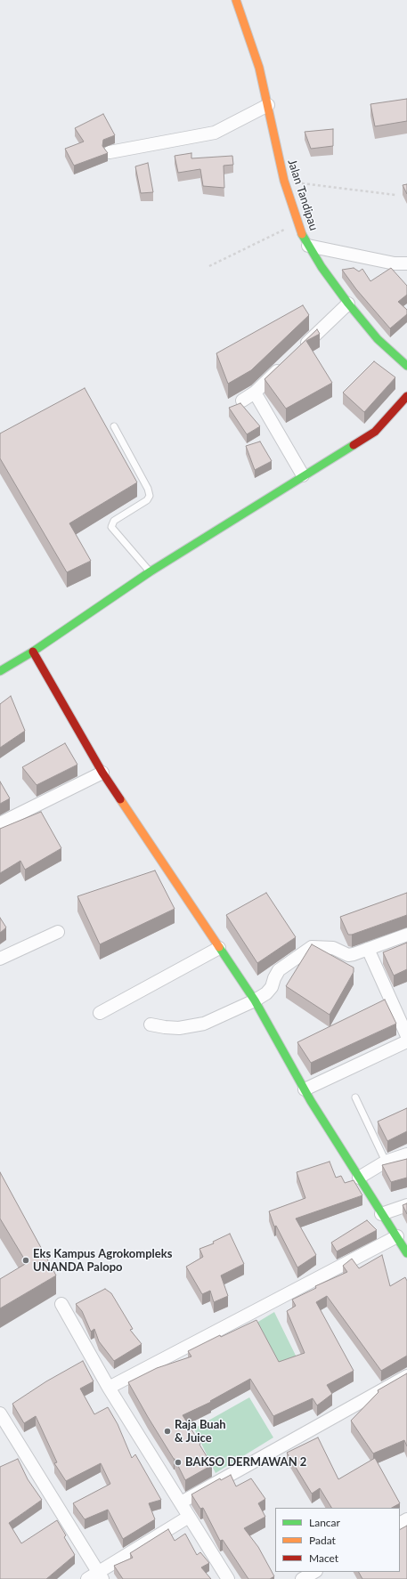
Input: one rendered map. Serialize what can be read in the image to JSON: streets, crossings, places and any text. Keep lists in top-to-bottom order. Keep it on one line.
{"streets":{"street":["Jalan Tandipau"]},"places":["Eks Kampus Agrokompleks UNANDA Palopo","Raja Buah & Juice","BAKSO DERMAWAN 2"],"legend":["Lancar","Padat","Macet"]}
